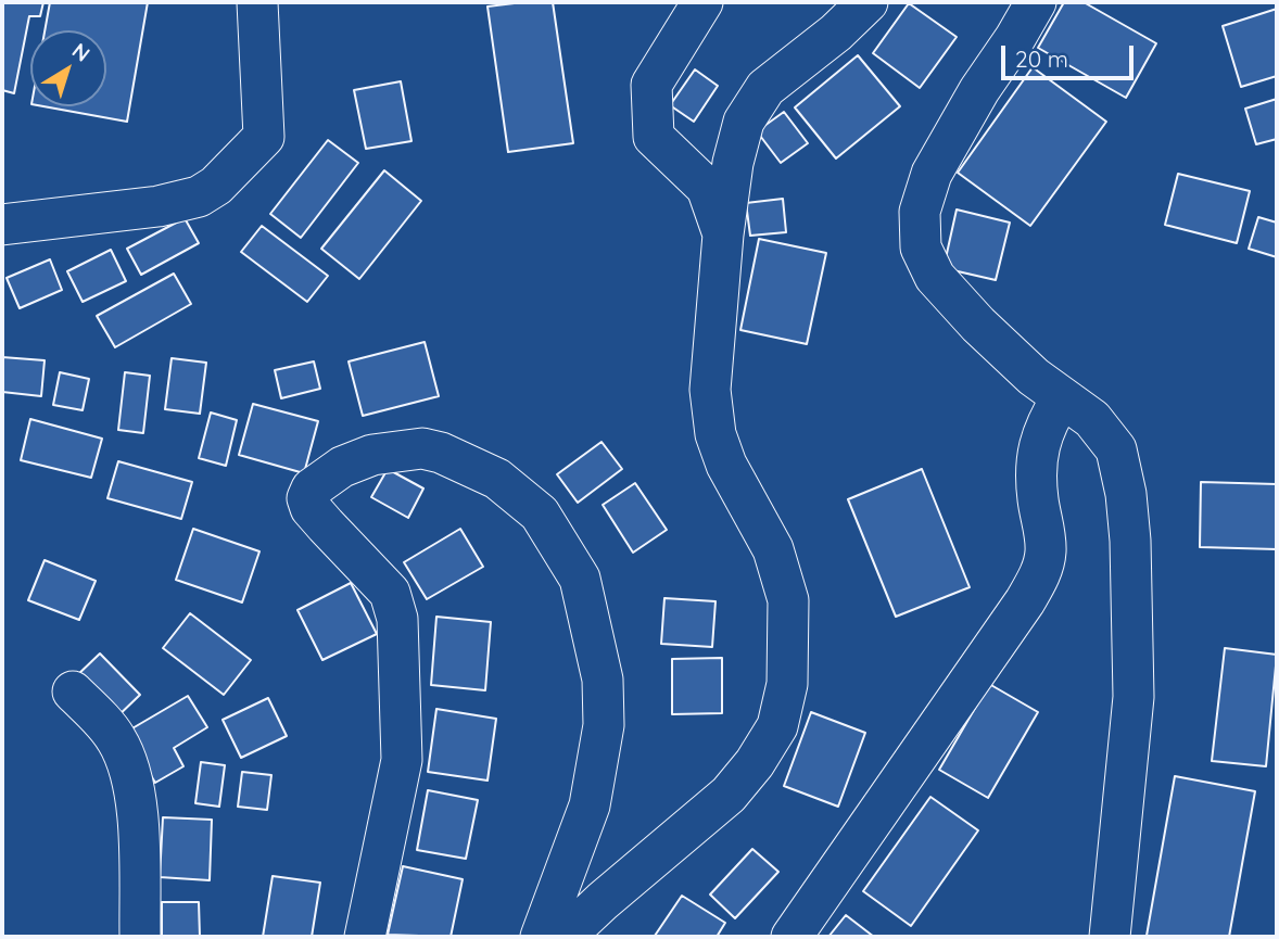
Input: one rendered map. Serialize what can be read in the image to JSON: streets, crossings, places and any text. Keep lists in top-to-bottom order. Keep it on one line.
{"scale_bar":"20 m","north":"top right"}
